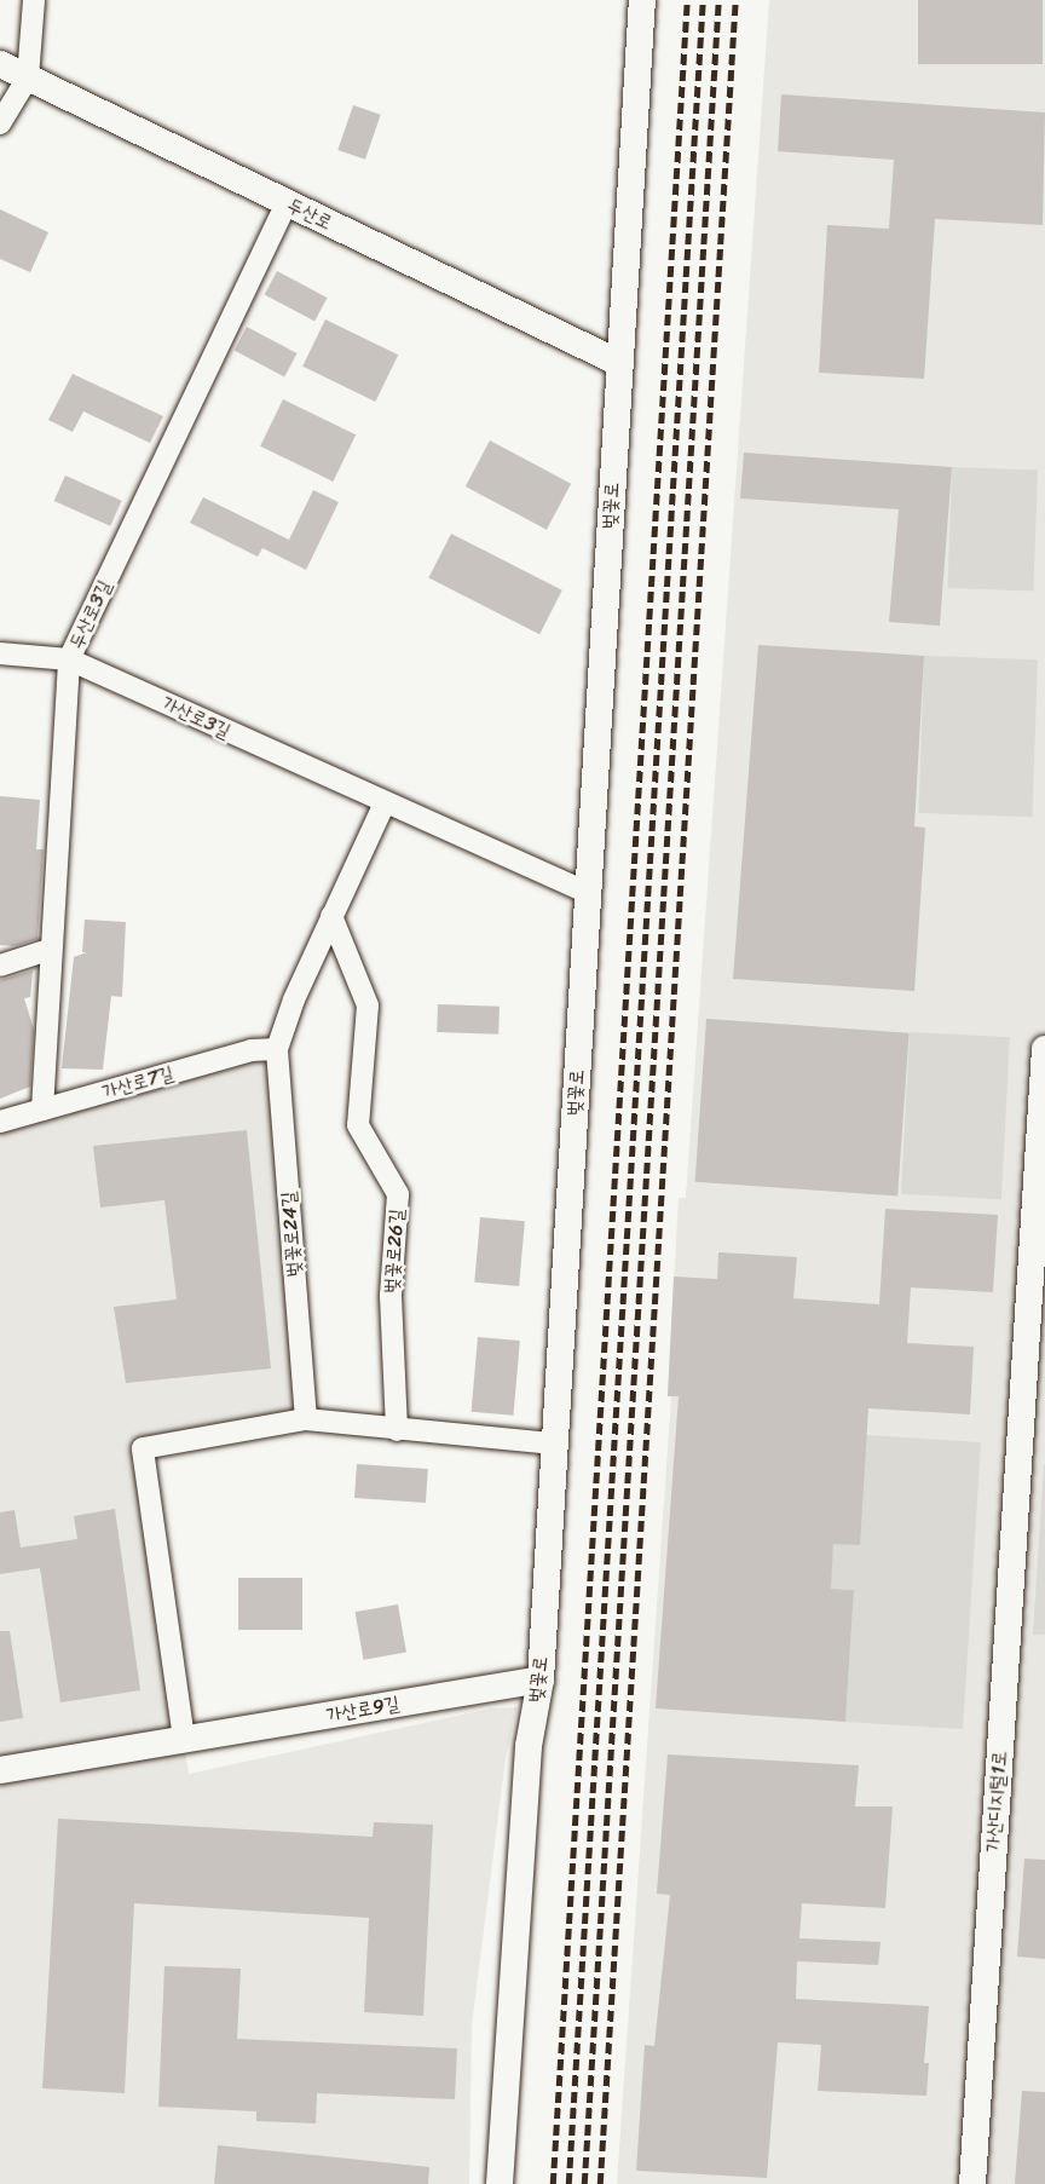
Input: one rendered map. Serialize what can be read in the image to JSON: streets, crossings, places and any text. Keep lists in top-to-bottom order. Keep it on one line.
{"streets":{"street":["두산로","벚꽃로","두산로3길","가산로3길","가산로7길","벚꽃로24길","벚꽃로26길","가산로9길","가산디지털1로"]},"crossings":[["두산로","벚꽃로"],["두산로","두산로3길"],["벚꽃로","가산로3길"],["벚꽃로","가산로9길"],["두산로3길","가산로3길"],["두산로3길","가산로7길"],["가산로7길","벚꽃로24길"]]}
